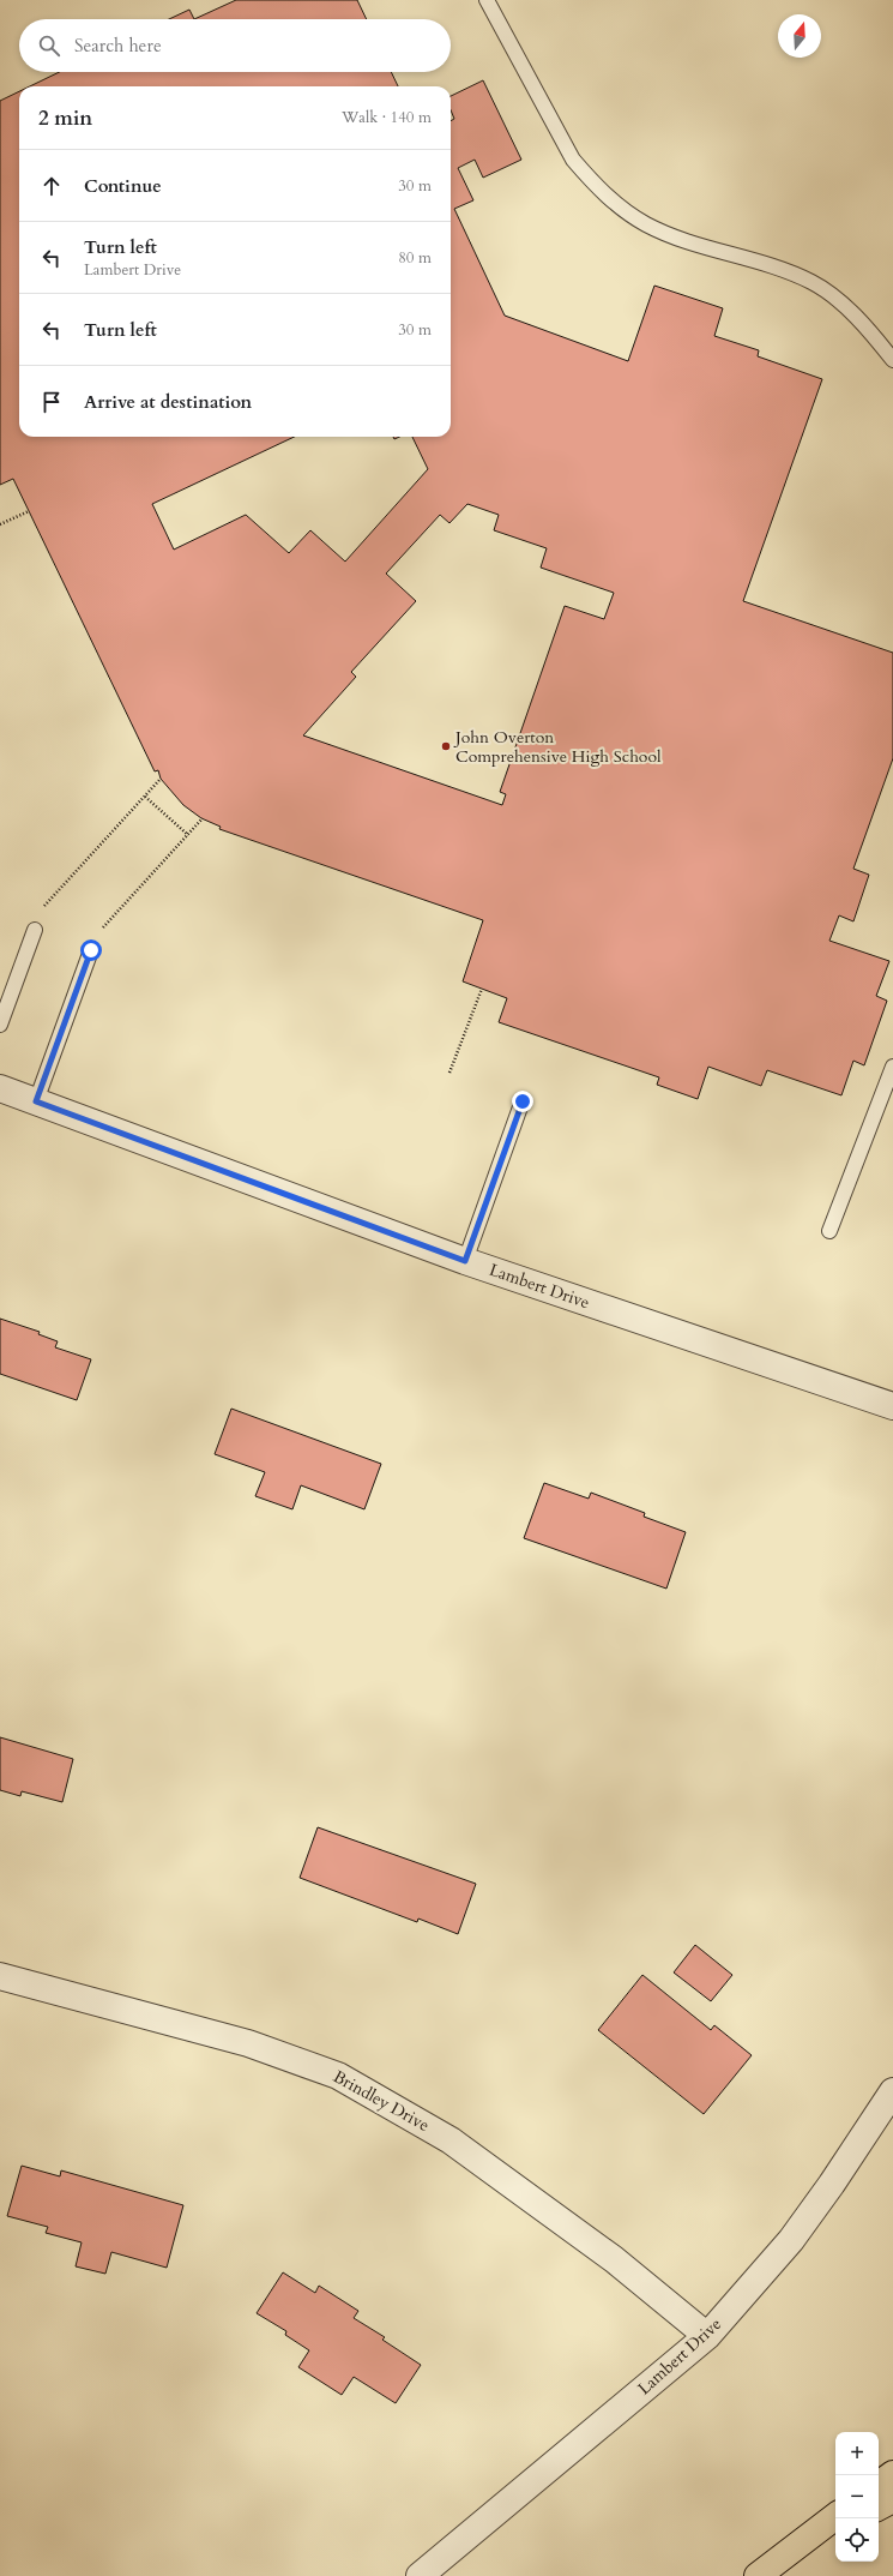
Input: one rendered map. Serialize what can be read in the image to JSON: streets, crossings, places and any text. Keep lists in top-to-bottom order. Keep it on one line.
{"streets":{"street":["Lambert Drive","Brindley Drive"]},"crossings":[["Lambert Drive","Brindley Drive"]],"places":["John Overton Comprehensive High School"],"north":"top","page":{"search":"Search here","heading":["2 min","Walk · 140 m"],"list":[["Continue","30 m"],["Turn left","Lambert Drive","80 m"],["Turn left","30 m"],"Arrive at destination"],"map_buttons":["+","−"]}}
